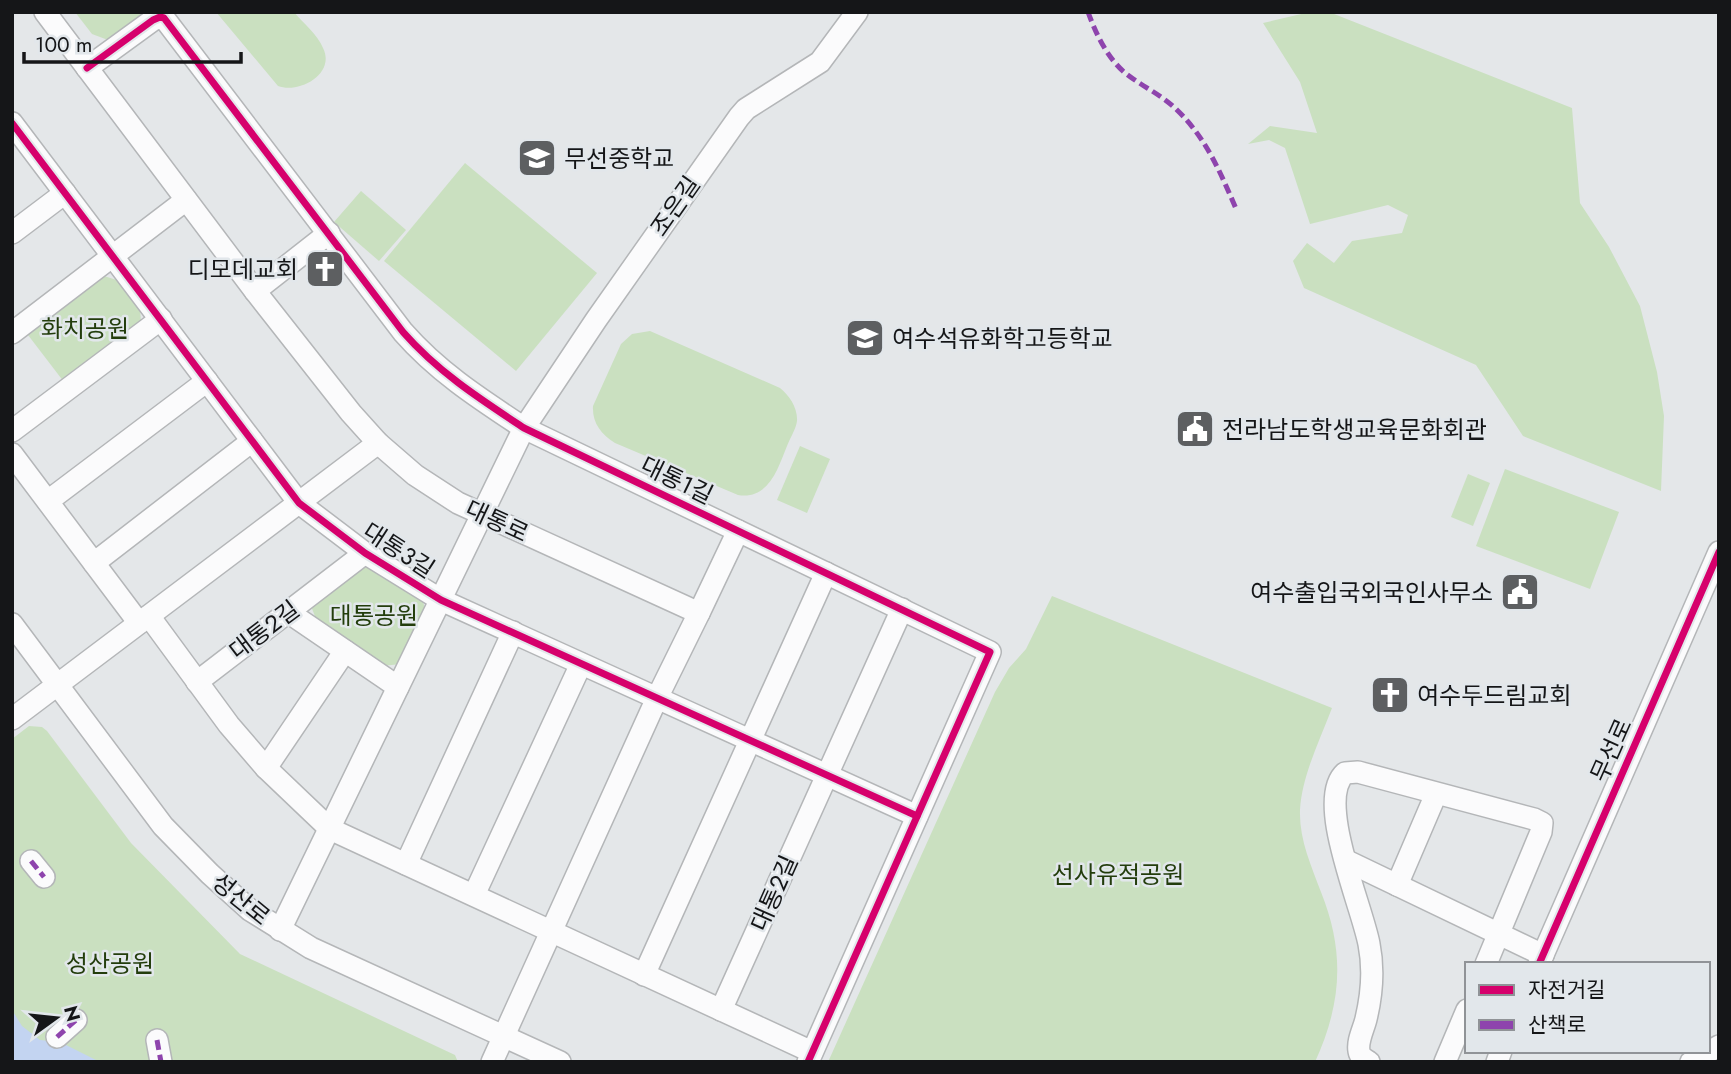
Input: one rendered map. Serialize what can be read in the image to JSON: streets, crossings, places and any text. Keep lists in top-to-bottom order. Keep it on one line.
{"streets":{"street":["조은길","대통1길","대통로","대통3길","대통2길","무선로","성산로"]},"crossings":[["조은길","대통1길"],["조은길","대통로"],["조은길","대통3길"],["대통1길","대통로"],["대통1길","대통3길"],["대통3길","대통2길"]],"parks":["화치공원","대통공원","선사유적공원","성산공원"],"places":{"school or university":["무선중학교","여수석유화학고등학교"],"church":["디모데교회","여수두드림교회"],"public building":["전라남도학생교육문화회관","여수출입국외국인사무소"]},"legend":["자전거길","산책로"],"scale_bar":"100 m","north":"right"}
